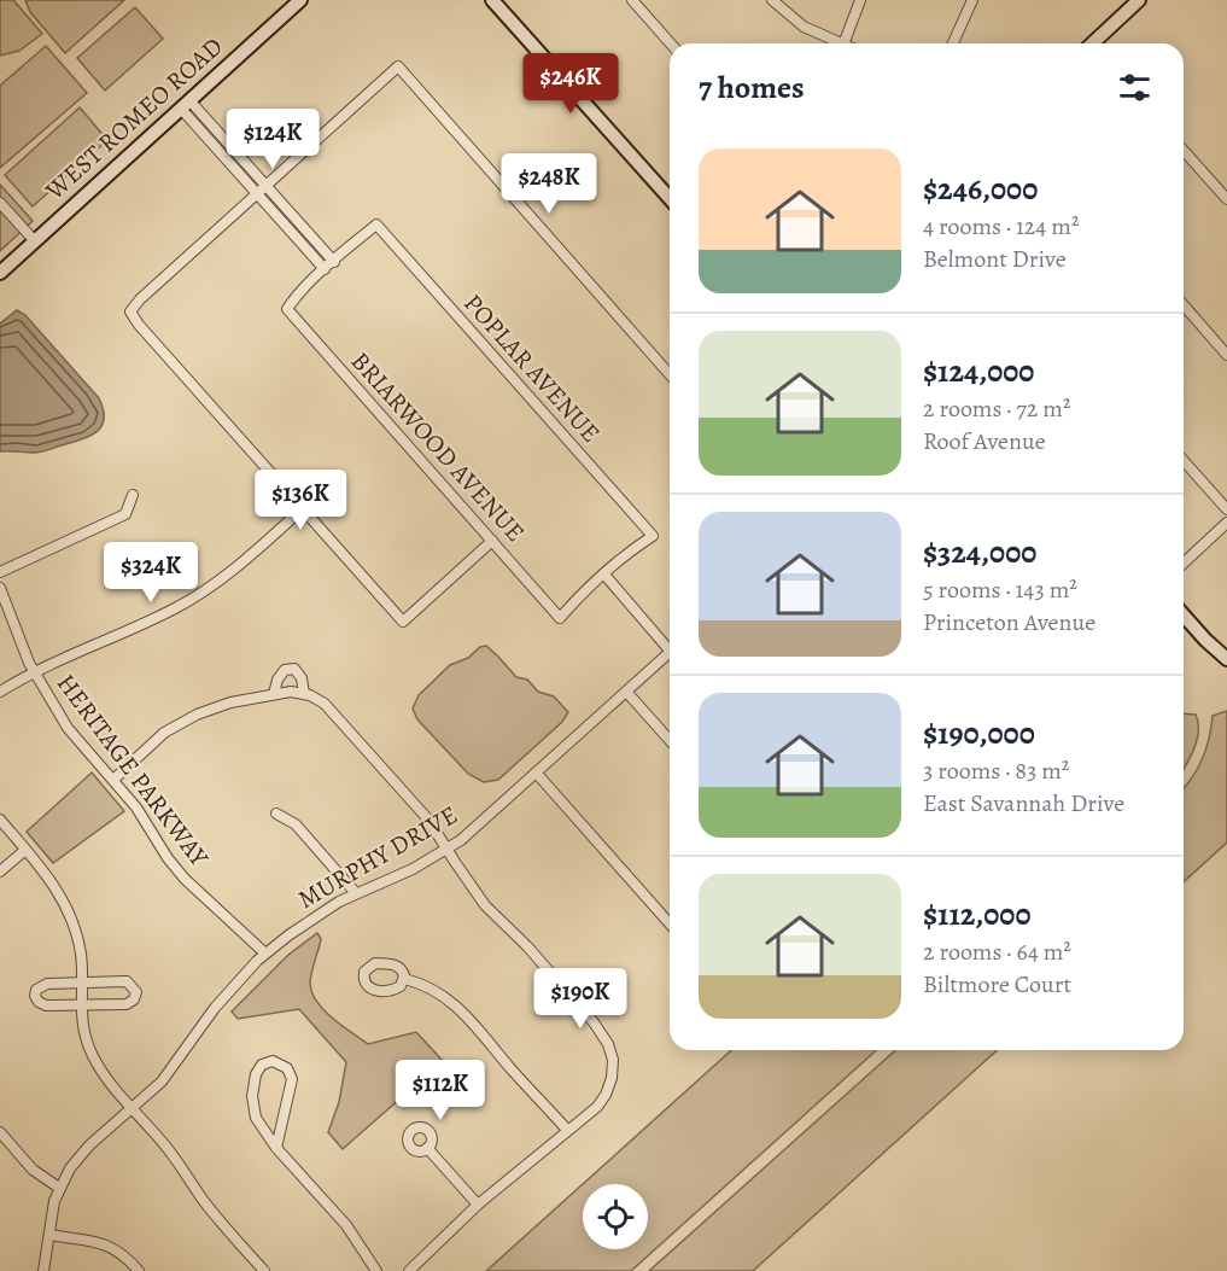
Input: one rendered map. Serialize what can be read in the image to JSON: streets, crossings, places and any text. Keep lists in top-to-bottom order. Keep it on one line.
{"streets":{"street":["WEST ROMEO ROAD","POPLAR AVENUE","BRIARWOOD AVENUE","HERITAGE PARKWAY","MURPHY DRIVE"]},"crossings":[["POPLAR AVENUE","BRIARWOOD AVENUE"],["HERITAGE PARKWAY","MURPHY DRIVE"]],"page":{"heading":"7 homes","price":["$246K","$124K","$248K","$136K","$324K","$190K","$112K"],"list":[{"name":"$246,000","note":"4 rooms · 124 m² · Belmont Drive"},{"name":"$124,000","note":"2 rooms · 72 m² · Roof Avenue"},{"name":"$324,000","note":"5 rooms · 143 m² · Princeton Avenue"},{"name":"$190,000","note":"3 rooms · 83 m² · East Savannah Drive"},{"name":"$112,000","note":"2 rooms · 64 m² · Biltmore Court"}]}}
